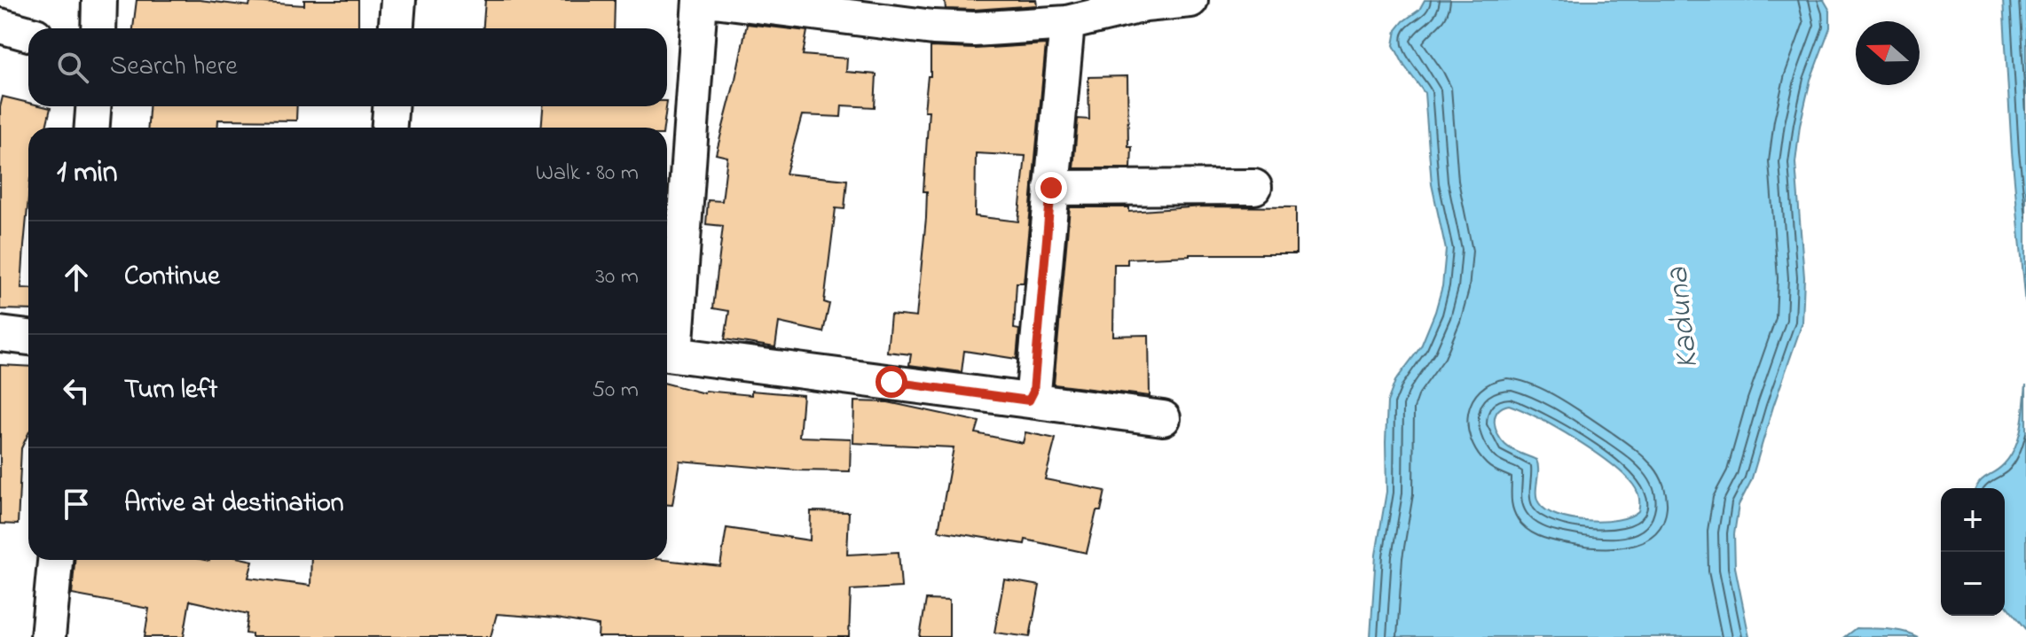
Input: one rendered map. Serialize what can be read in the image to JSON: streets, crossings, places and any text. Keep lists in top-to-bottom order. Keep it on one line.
{"water":["Kaduna"],"north":"left","page":{"search":"Search here","heading":["1 min","Walk · 80 m"],"list":[["Continue","30 m"],["Turn left","50 m"],"Arrive at destination"],"map_buttons":["+","−"]}}
